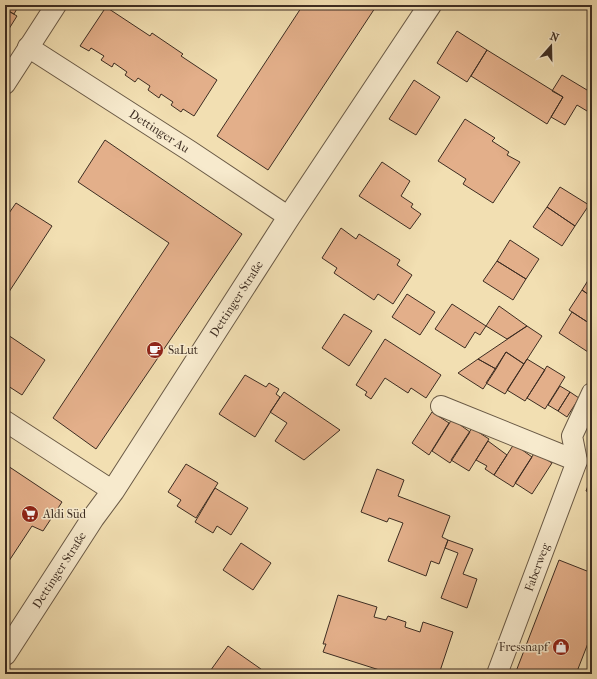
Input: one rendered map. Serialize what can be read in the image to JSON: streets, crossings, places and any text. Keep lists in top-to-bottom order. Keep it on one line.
{"streets":{"street":["Dettinger Au","Dettinger Straße","Faberweg"]},"crossings":[["Dettinger Au","Dettinger Straße"]],"places":{"cafe":["SaLut"],"supermarket":["Aldi Süd"],"shop":["Fressnapf"]},"north":"top"}
